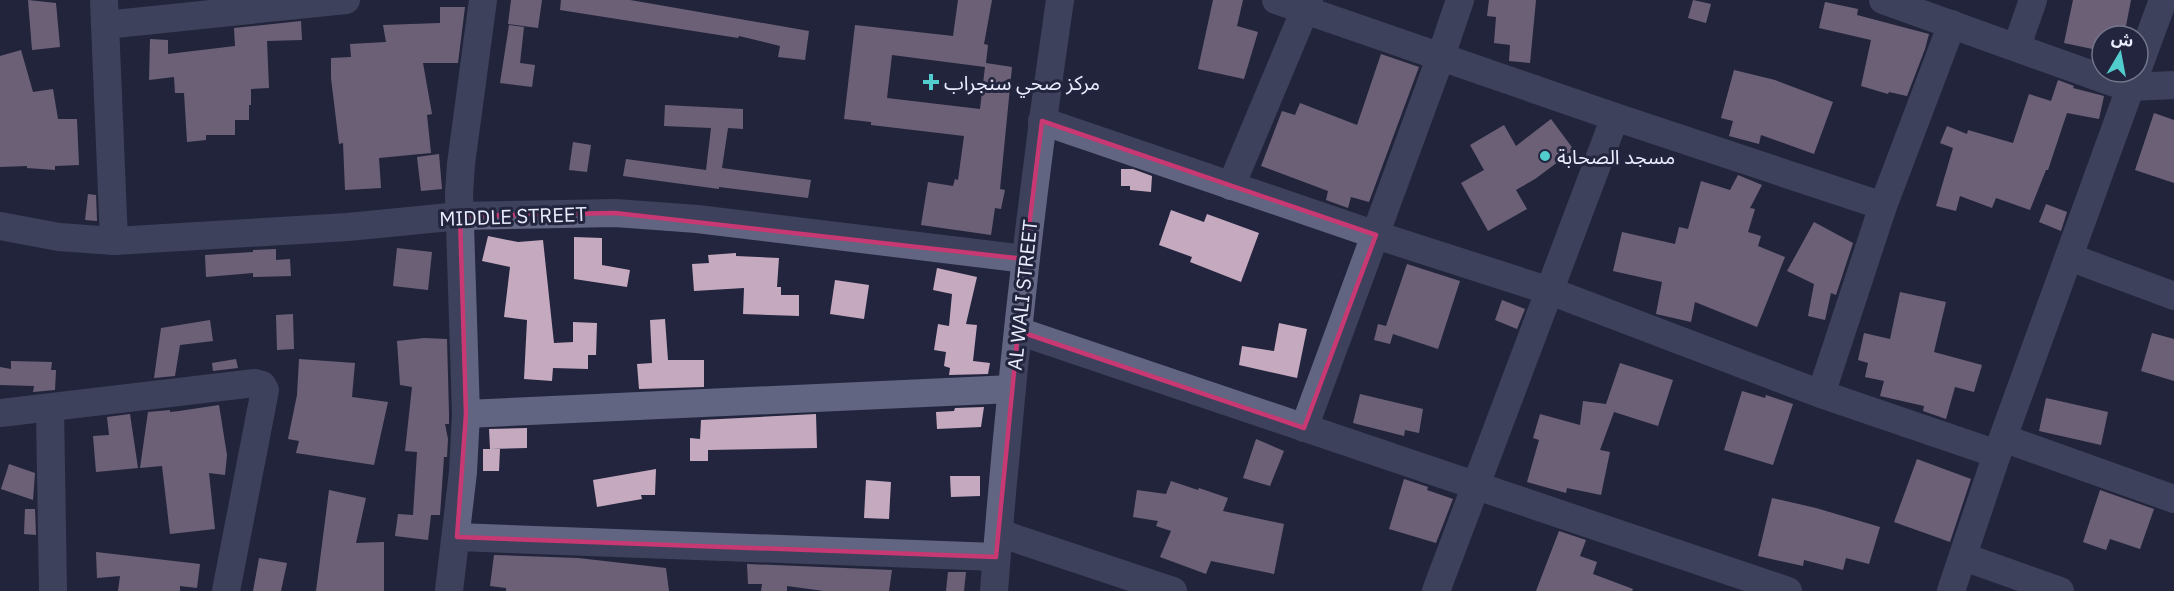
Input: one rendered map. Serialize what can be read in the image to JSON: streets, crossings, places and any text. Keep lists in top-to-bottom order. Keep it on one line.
{"streets":{"street":["MIDDLE STREET","AL WALI STREET"]},"crossings":[["MIDDLE STREET","AL WALI STREET"]],"places":{"health":["مركز صحي سنجراب"],"other":["مسجد الصحابة"]},"north":"top"}
